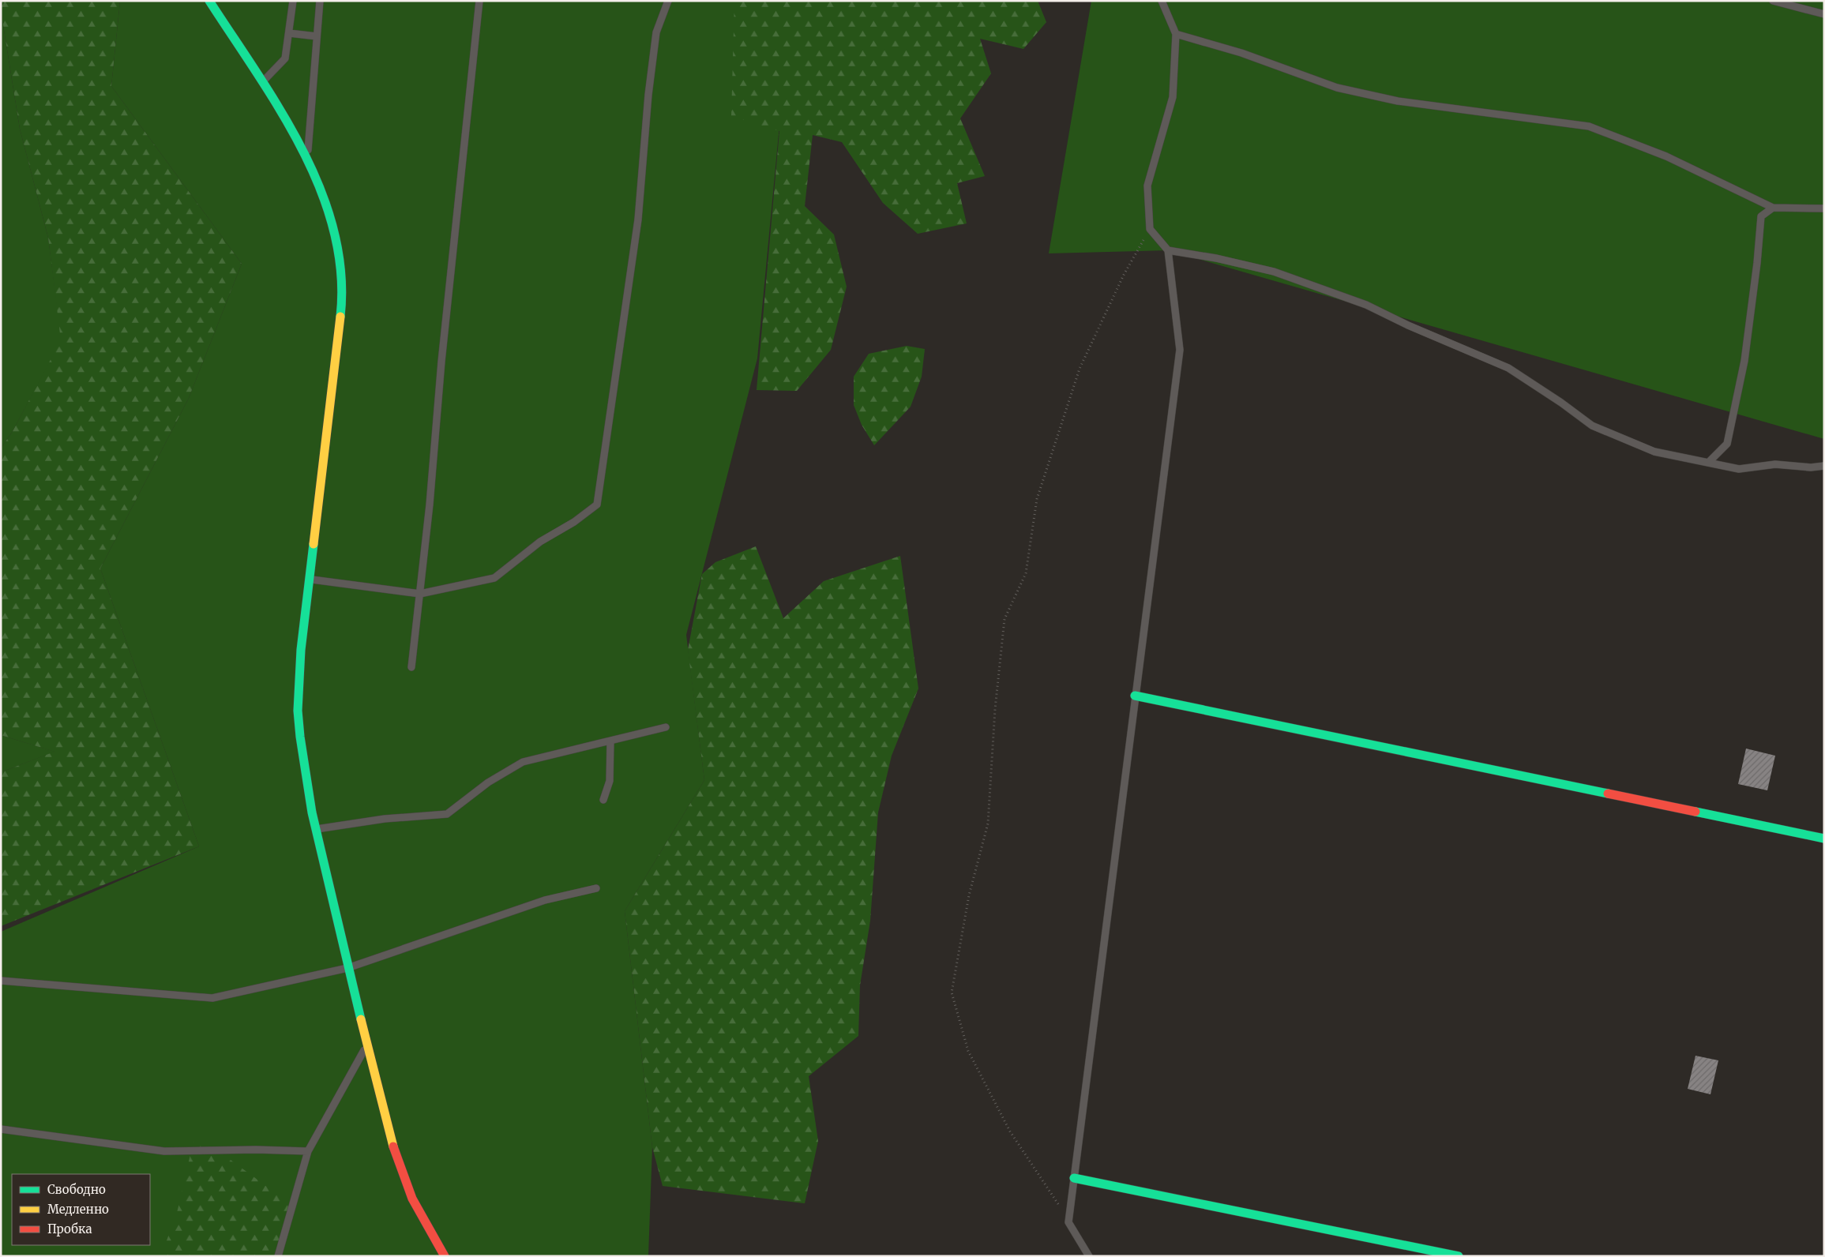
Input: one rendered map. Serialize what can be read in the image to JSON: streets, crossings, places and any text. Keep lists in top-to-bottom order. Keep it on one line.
{"legend":["Свободно","Медленно","Пробка"]}
